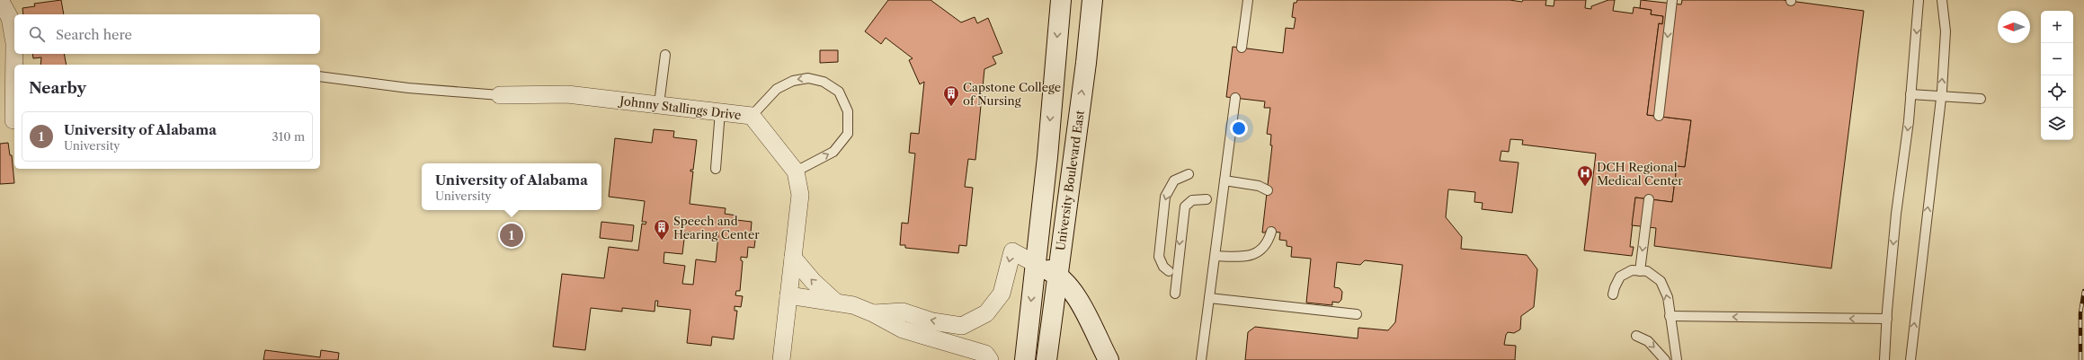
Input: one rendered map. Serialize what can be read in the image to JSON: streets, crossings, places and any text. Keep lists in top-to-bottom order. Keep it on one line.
{"streets":{"main road":["University Boulevard East"],"street":["Johnny Stallings Drive"]},"places":{"building":["Capstone College of Nursing","Speech and Hearing Center"],"hospital":["DCH Regional Medical Center"]},"north":"left","page":{"map_buttons":["+","−"],"search":"Search here","heading":"Nearby","list":[{"mark":"1","name":"University of Alabama","note":"University","value":"310 m"}],"popup":["University of Alabama","University"],"pins":"1"}}
